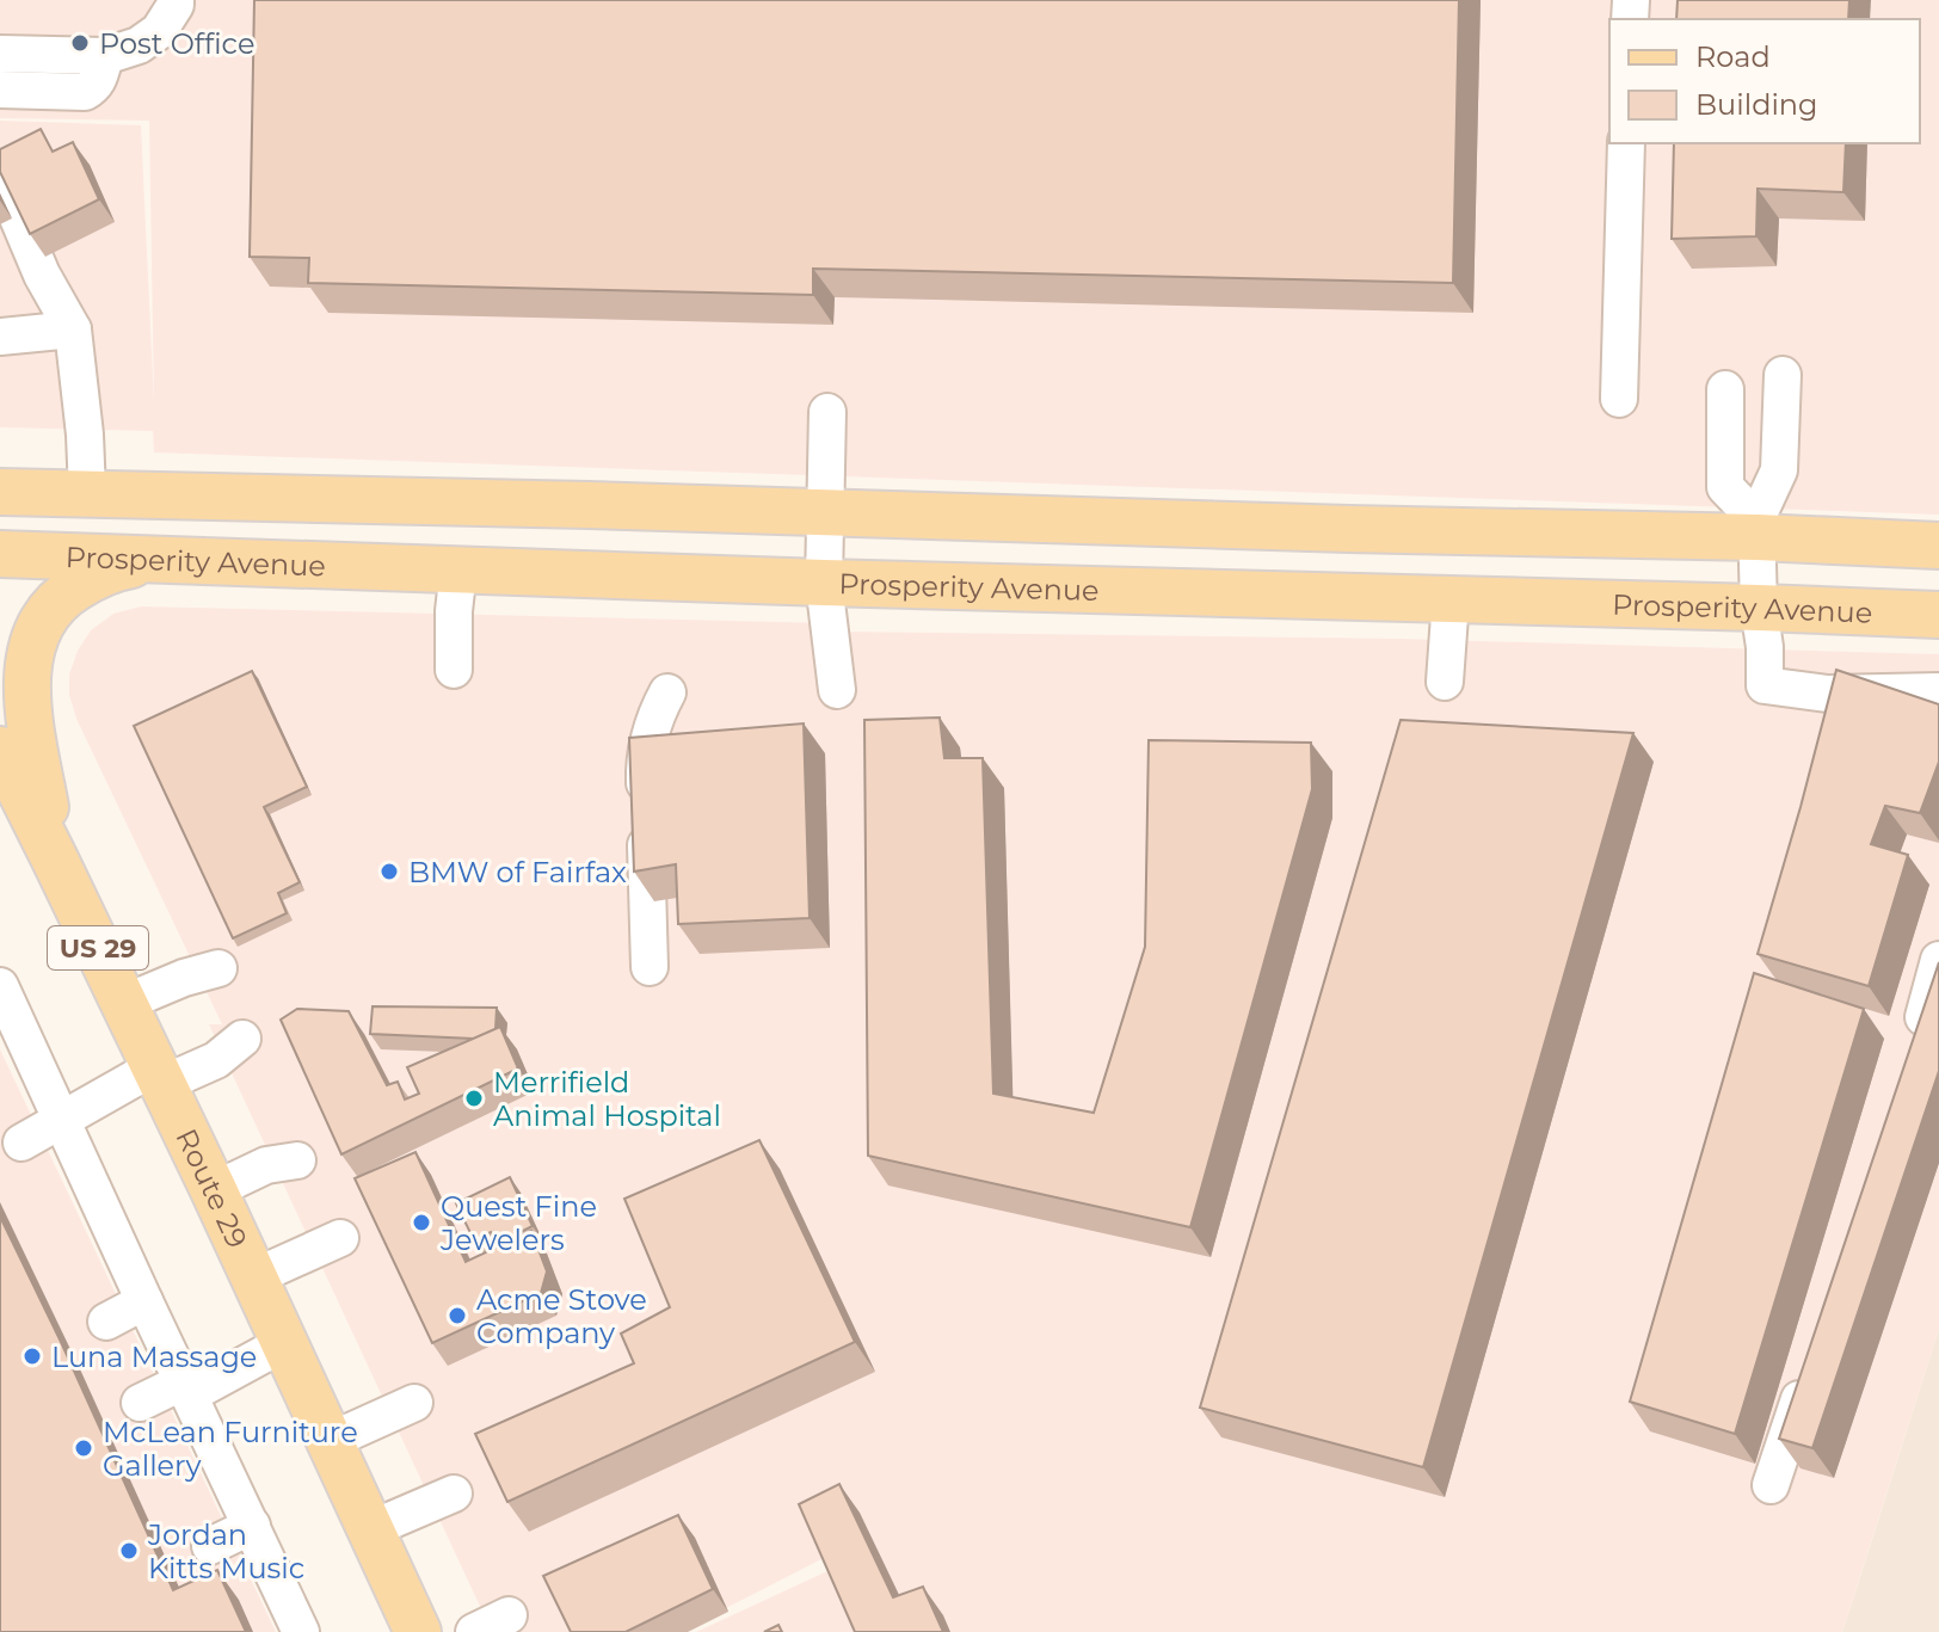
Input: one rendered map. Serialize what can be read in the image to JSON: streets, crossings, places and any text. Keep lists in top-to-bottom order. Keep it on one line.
{"streets":{"main road":["Prosperity Avenue","US 29","Route 29"]},"places":["Post Office","BMW of Fairfax","Merrifield Animal Hospital","Quest Fine Jewelers","Acme Stove Company","Luna Massage","McLean Furniture Gallery","Jordan Kitts Music"],"legend":["Road","Building"]}
